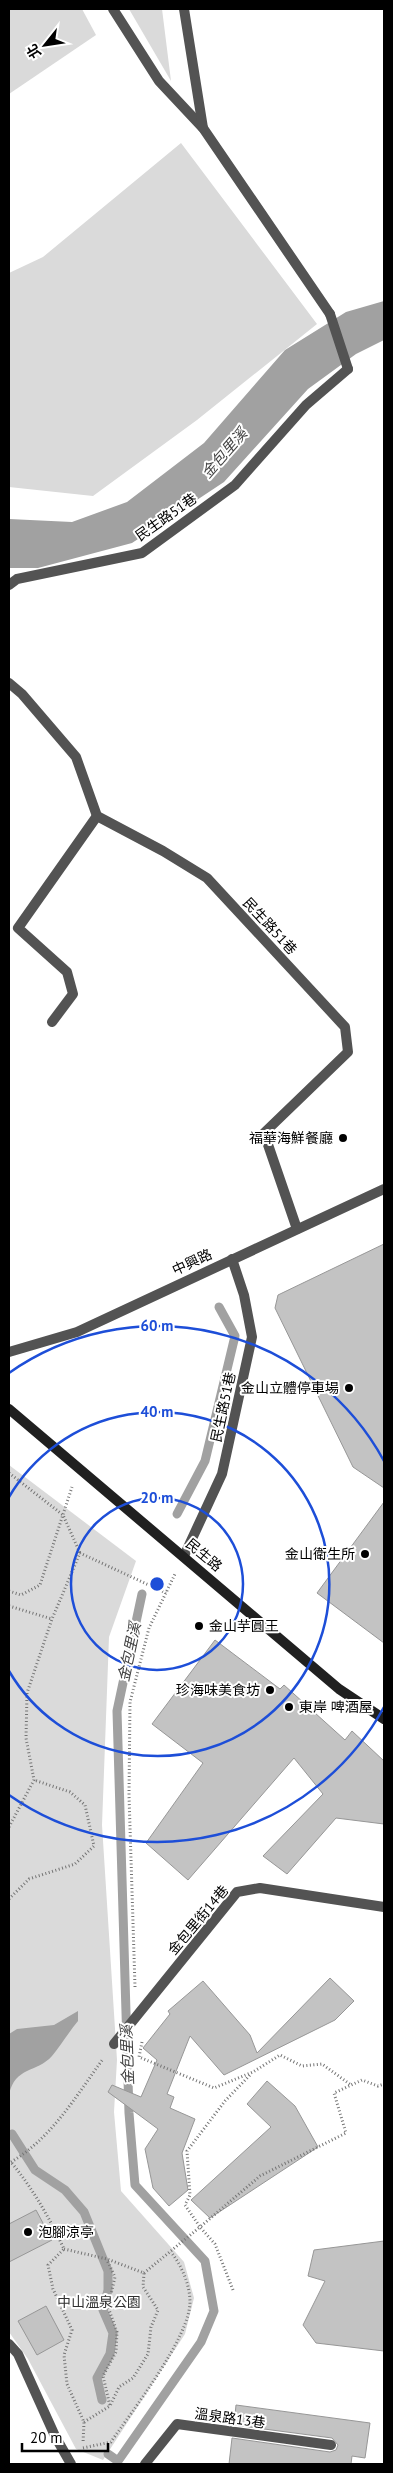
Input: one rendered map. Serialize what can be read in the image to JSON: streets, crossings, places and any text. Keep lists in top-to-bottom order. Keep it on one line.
{"streets":{"street":["民生路51巷","中興路","民生路","金包里街14巷","溫泉路13巷"]},"crossings":[["民生路51巷","中興路"],["民生路51巷","民生路"]],"water":["金包里溪"],"parks":["中山溫泉公園"],"places":["福華海鮮餐廳","金山立體停車場","金山衛生所","金山芋圓王","珍海味美食坊","東岸 啤酒屋","泡腳涼亭"],"scale_bar":"20 m","north":"bottom left","rings":["60 m","40 m","20 m"]}
